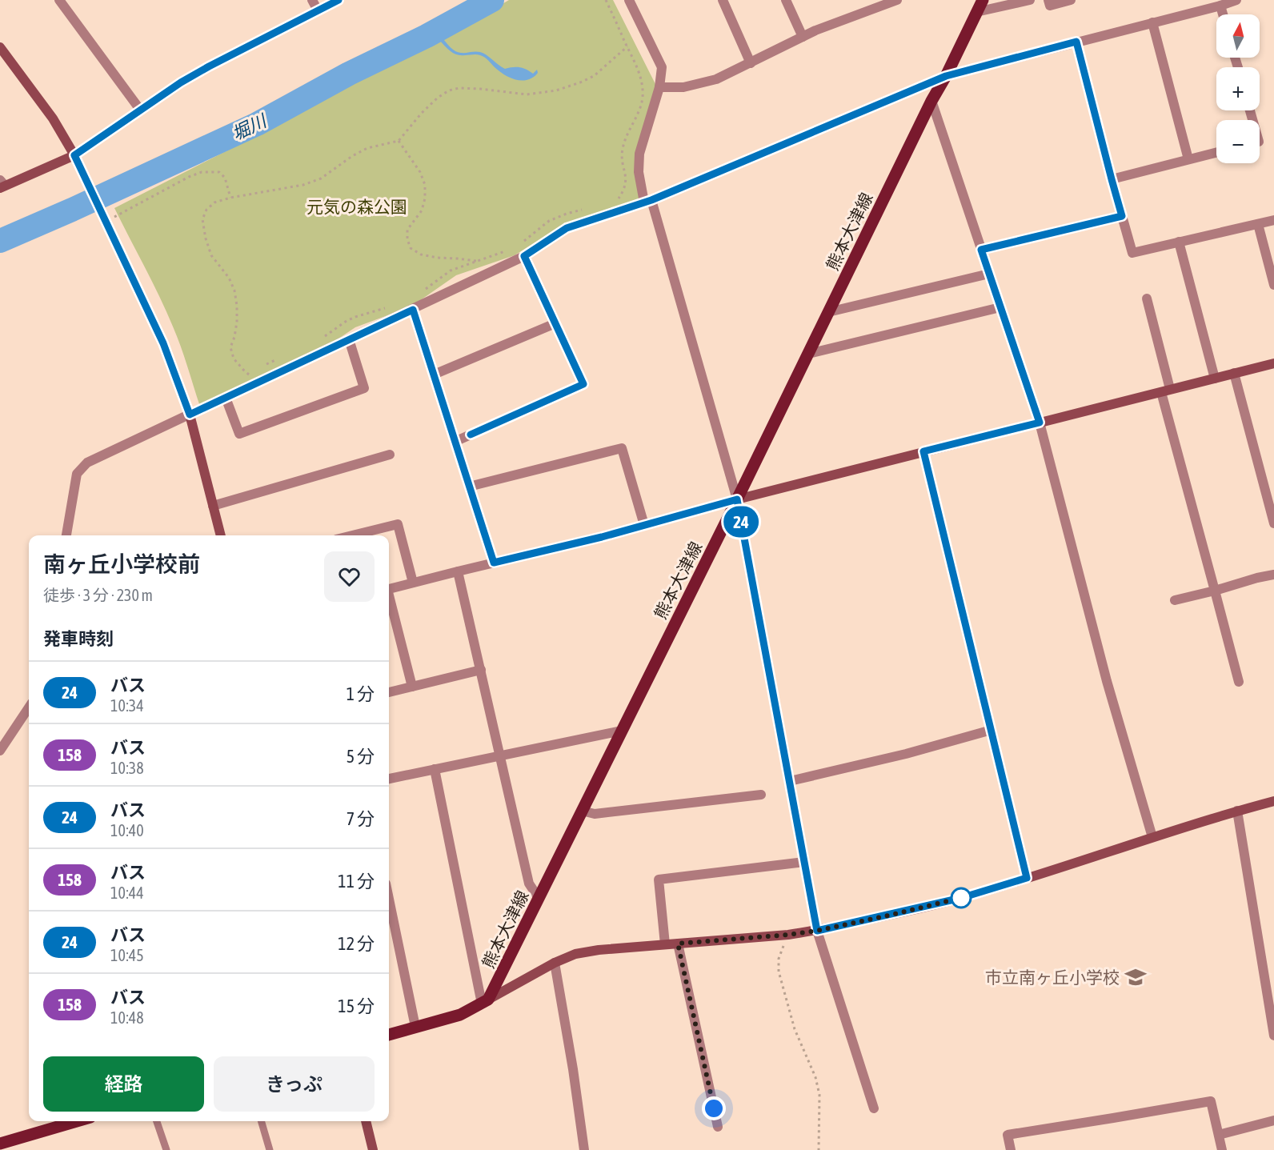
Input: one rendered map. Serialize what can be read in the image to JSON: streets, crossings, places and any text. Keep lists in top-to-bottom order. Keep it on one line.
{"streets":{"main road":["熊本大津線"]},"water":["堀川"],"parks":["元気の森公園"],"places":{"school or university":["市立南ヶ丘小学校"]},"lines":["bus line 24"],"north":"top","page":{"on_map":"24","map_buttons":["+","−"],"heading":[["南ヶ丘小学校前","徒歩 · 3 分 · 230 m"],"発車時刻"],"list":[{"mark":"24","name":"バス","note":"10:34","value":"1 分"},{"mark":"158","name":"バス","note":"10:38","value":"5 分"},{"mark":"24","name":"バス","note":"10:40","value":"7 分"},{"mark":"158","name":"バス","note":"10:44","value":"11 分"},{"mark":"24","name":"バス","note":"10:45","value":"12 分"},{"mark":"158","name":"バス","note":"10:48","value":"15 分"}],"buttons":["経路","きっぷ"]}}
